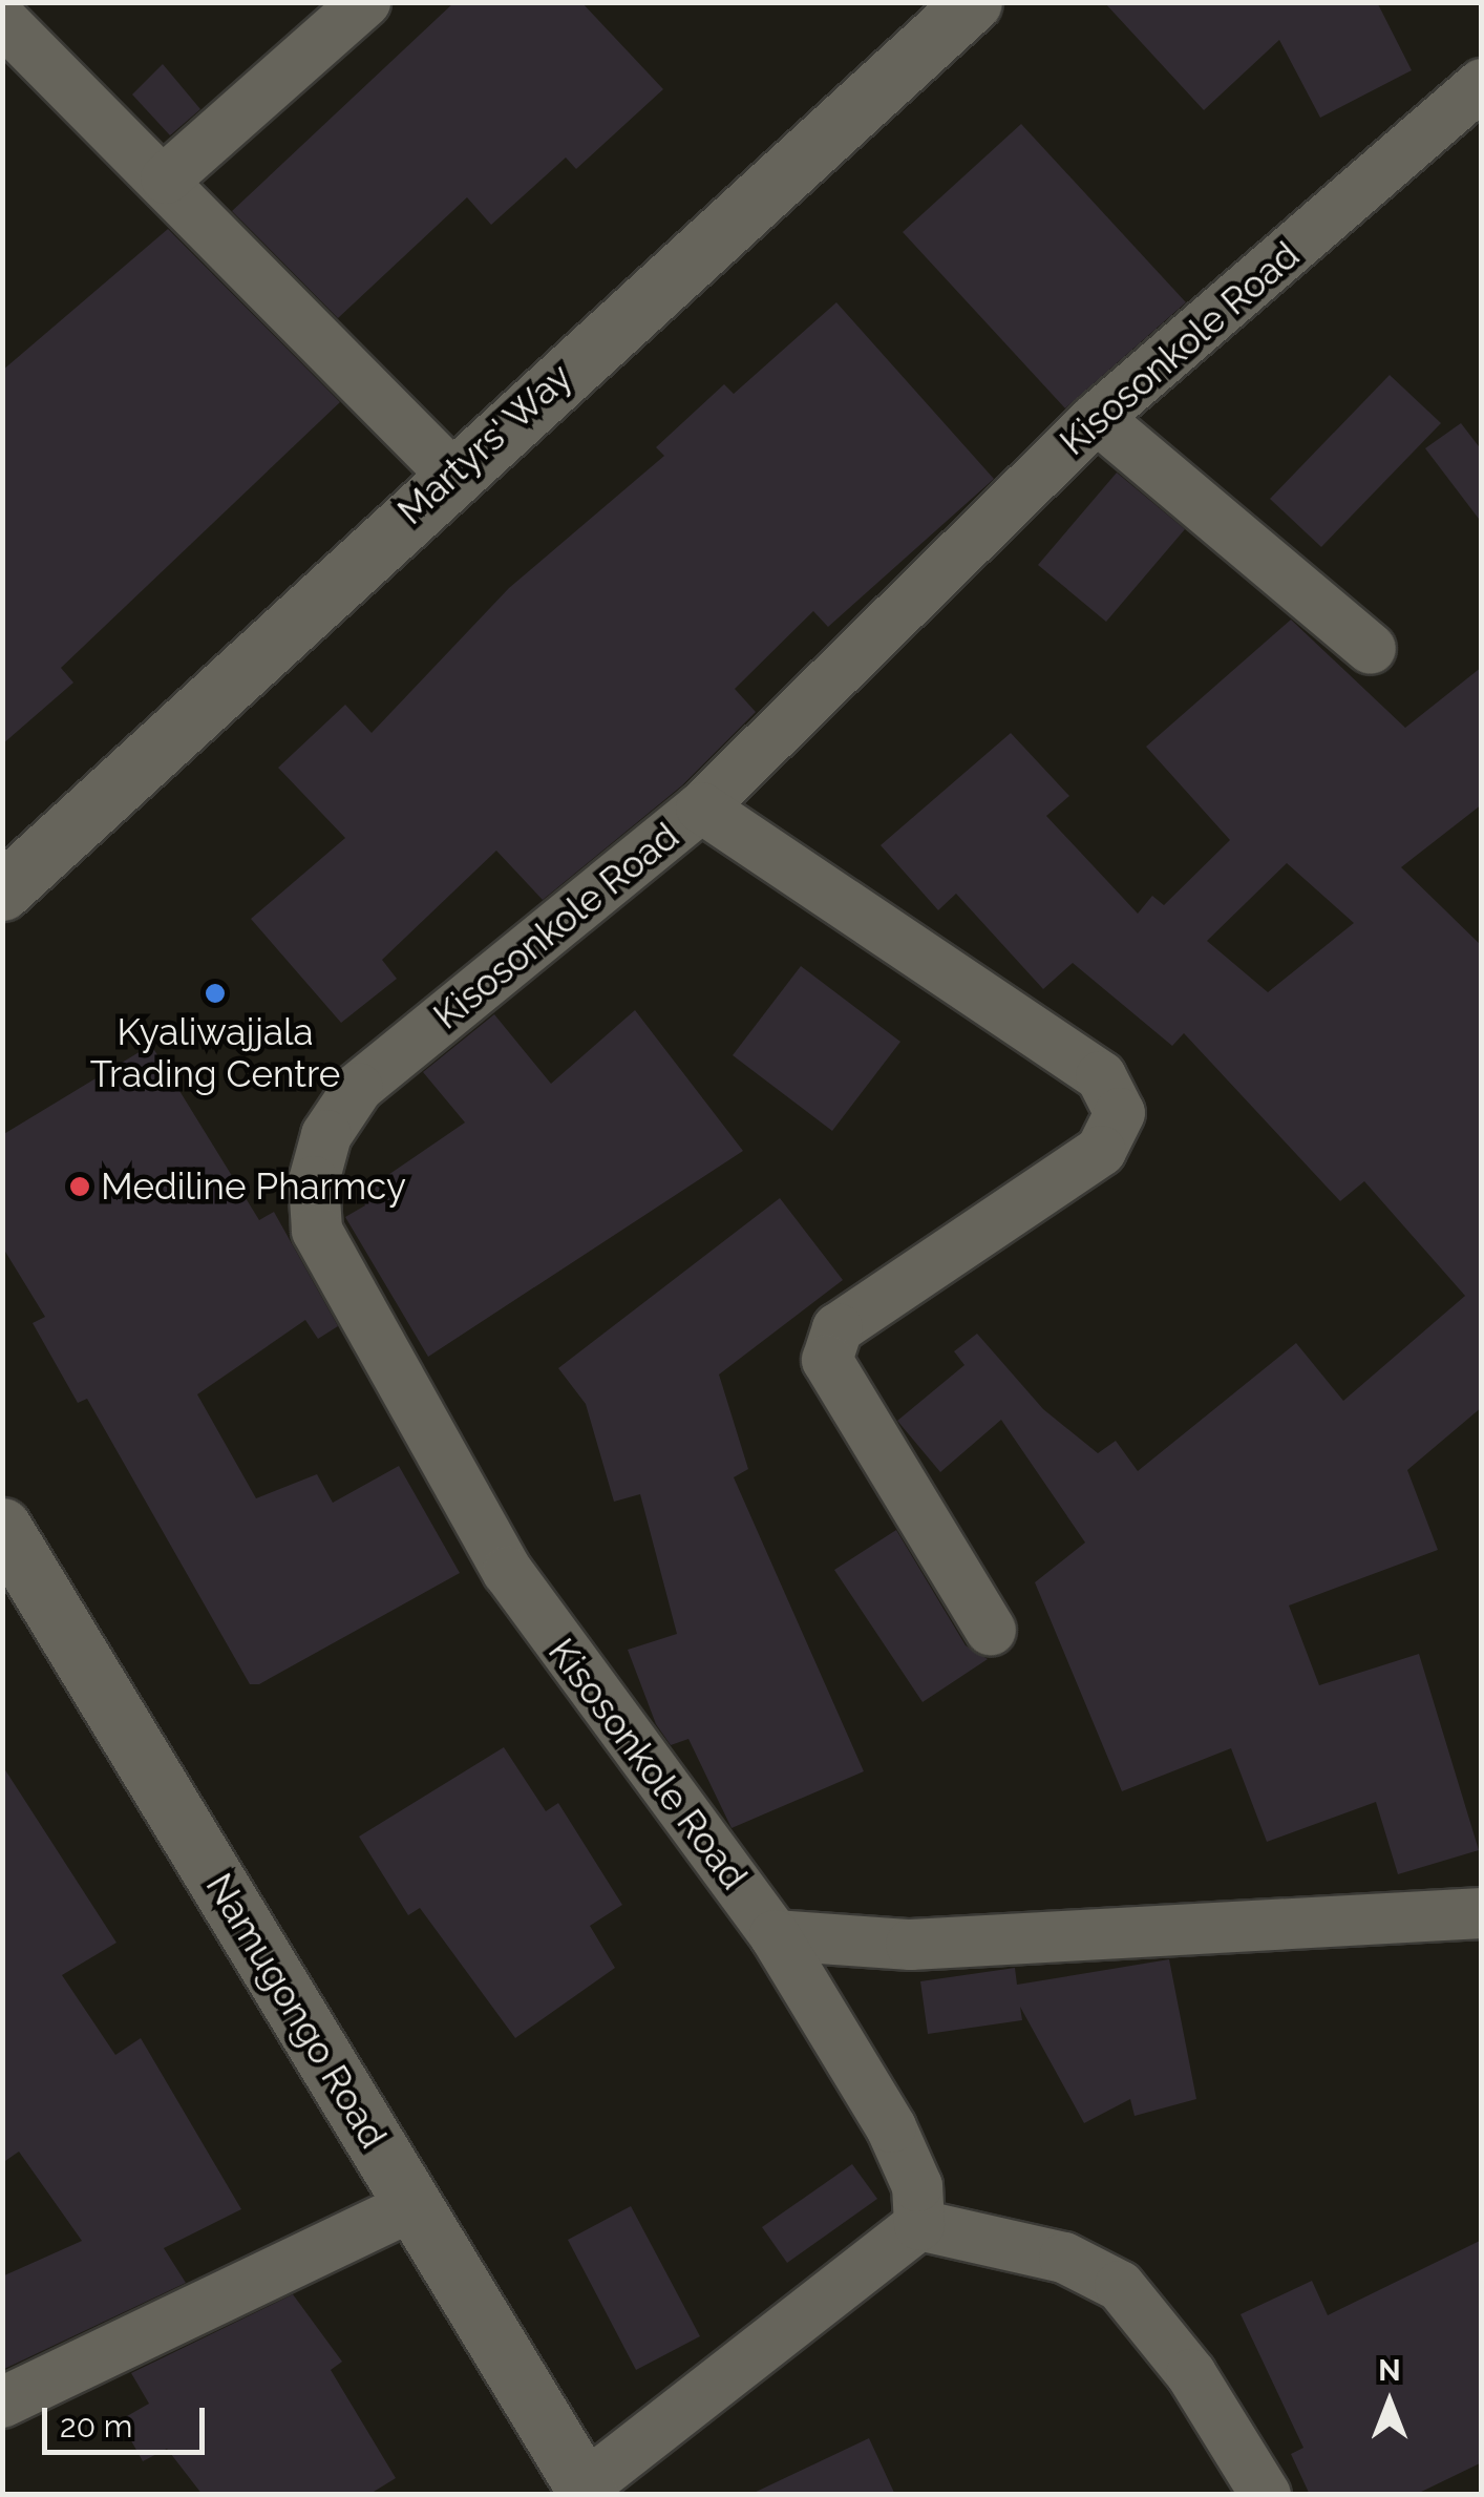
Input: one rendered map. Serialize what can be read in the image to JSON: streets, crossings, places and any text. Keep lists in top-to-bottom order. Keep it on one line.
{"streets":{"main road":["Martyrs' Way","Namugongo Road"],"street":["Kisosonkole Road"]},"places":["Kyaliwajjala Trading Centre","Mediline Pharmcy"],"scale_bar":"20 m","north":"top"}
